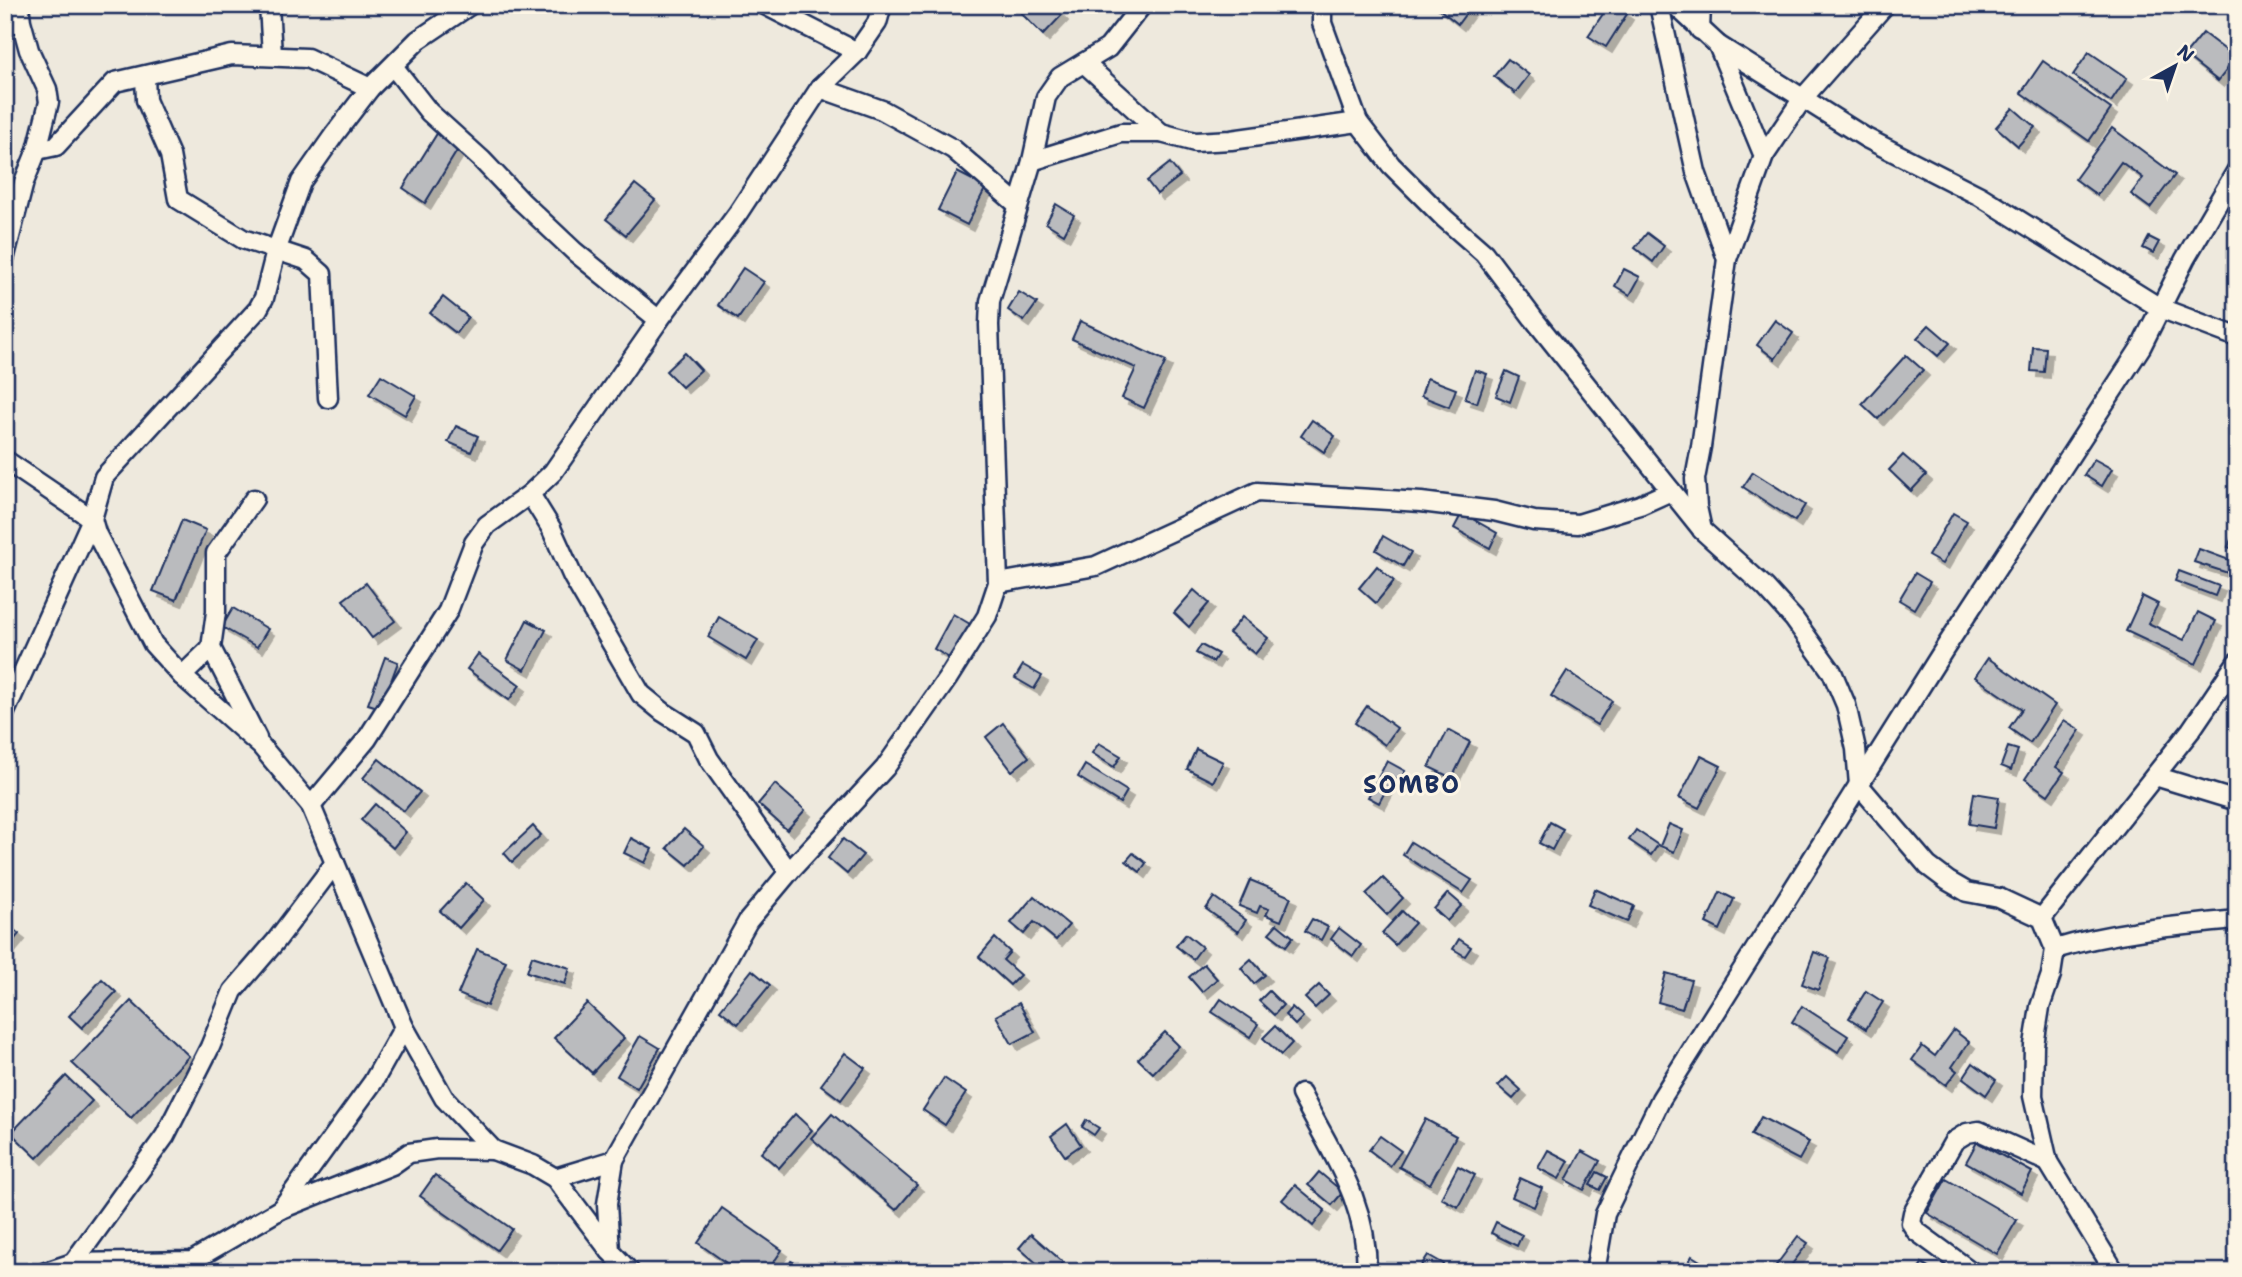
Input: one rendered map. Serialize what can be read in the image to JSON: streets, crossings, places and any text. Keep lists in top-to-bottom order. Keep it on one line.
{"districts":["SOMBO"],"north":"top right"}
